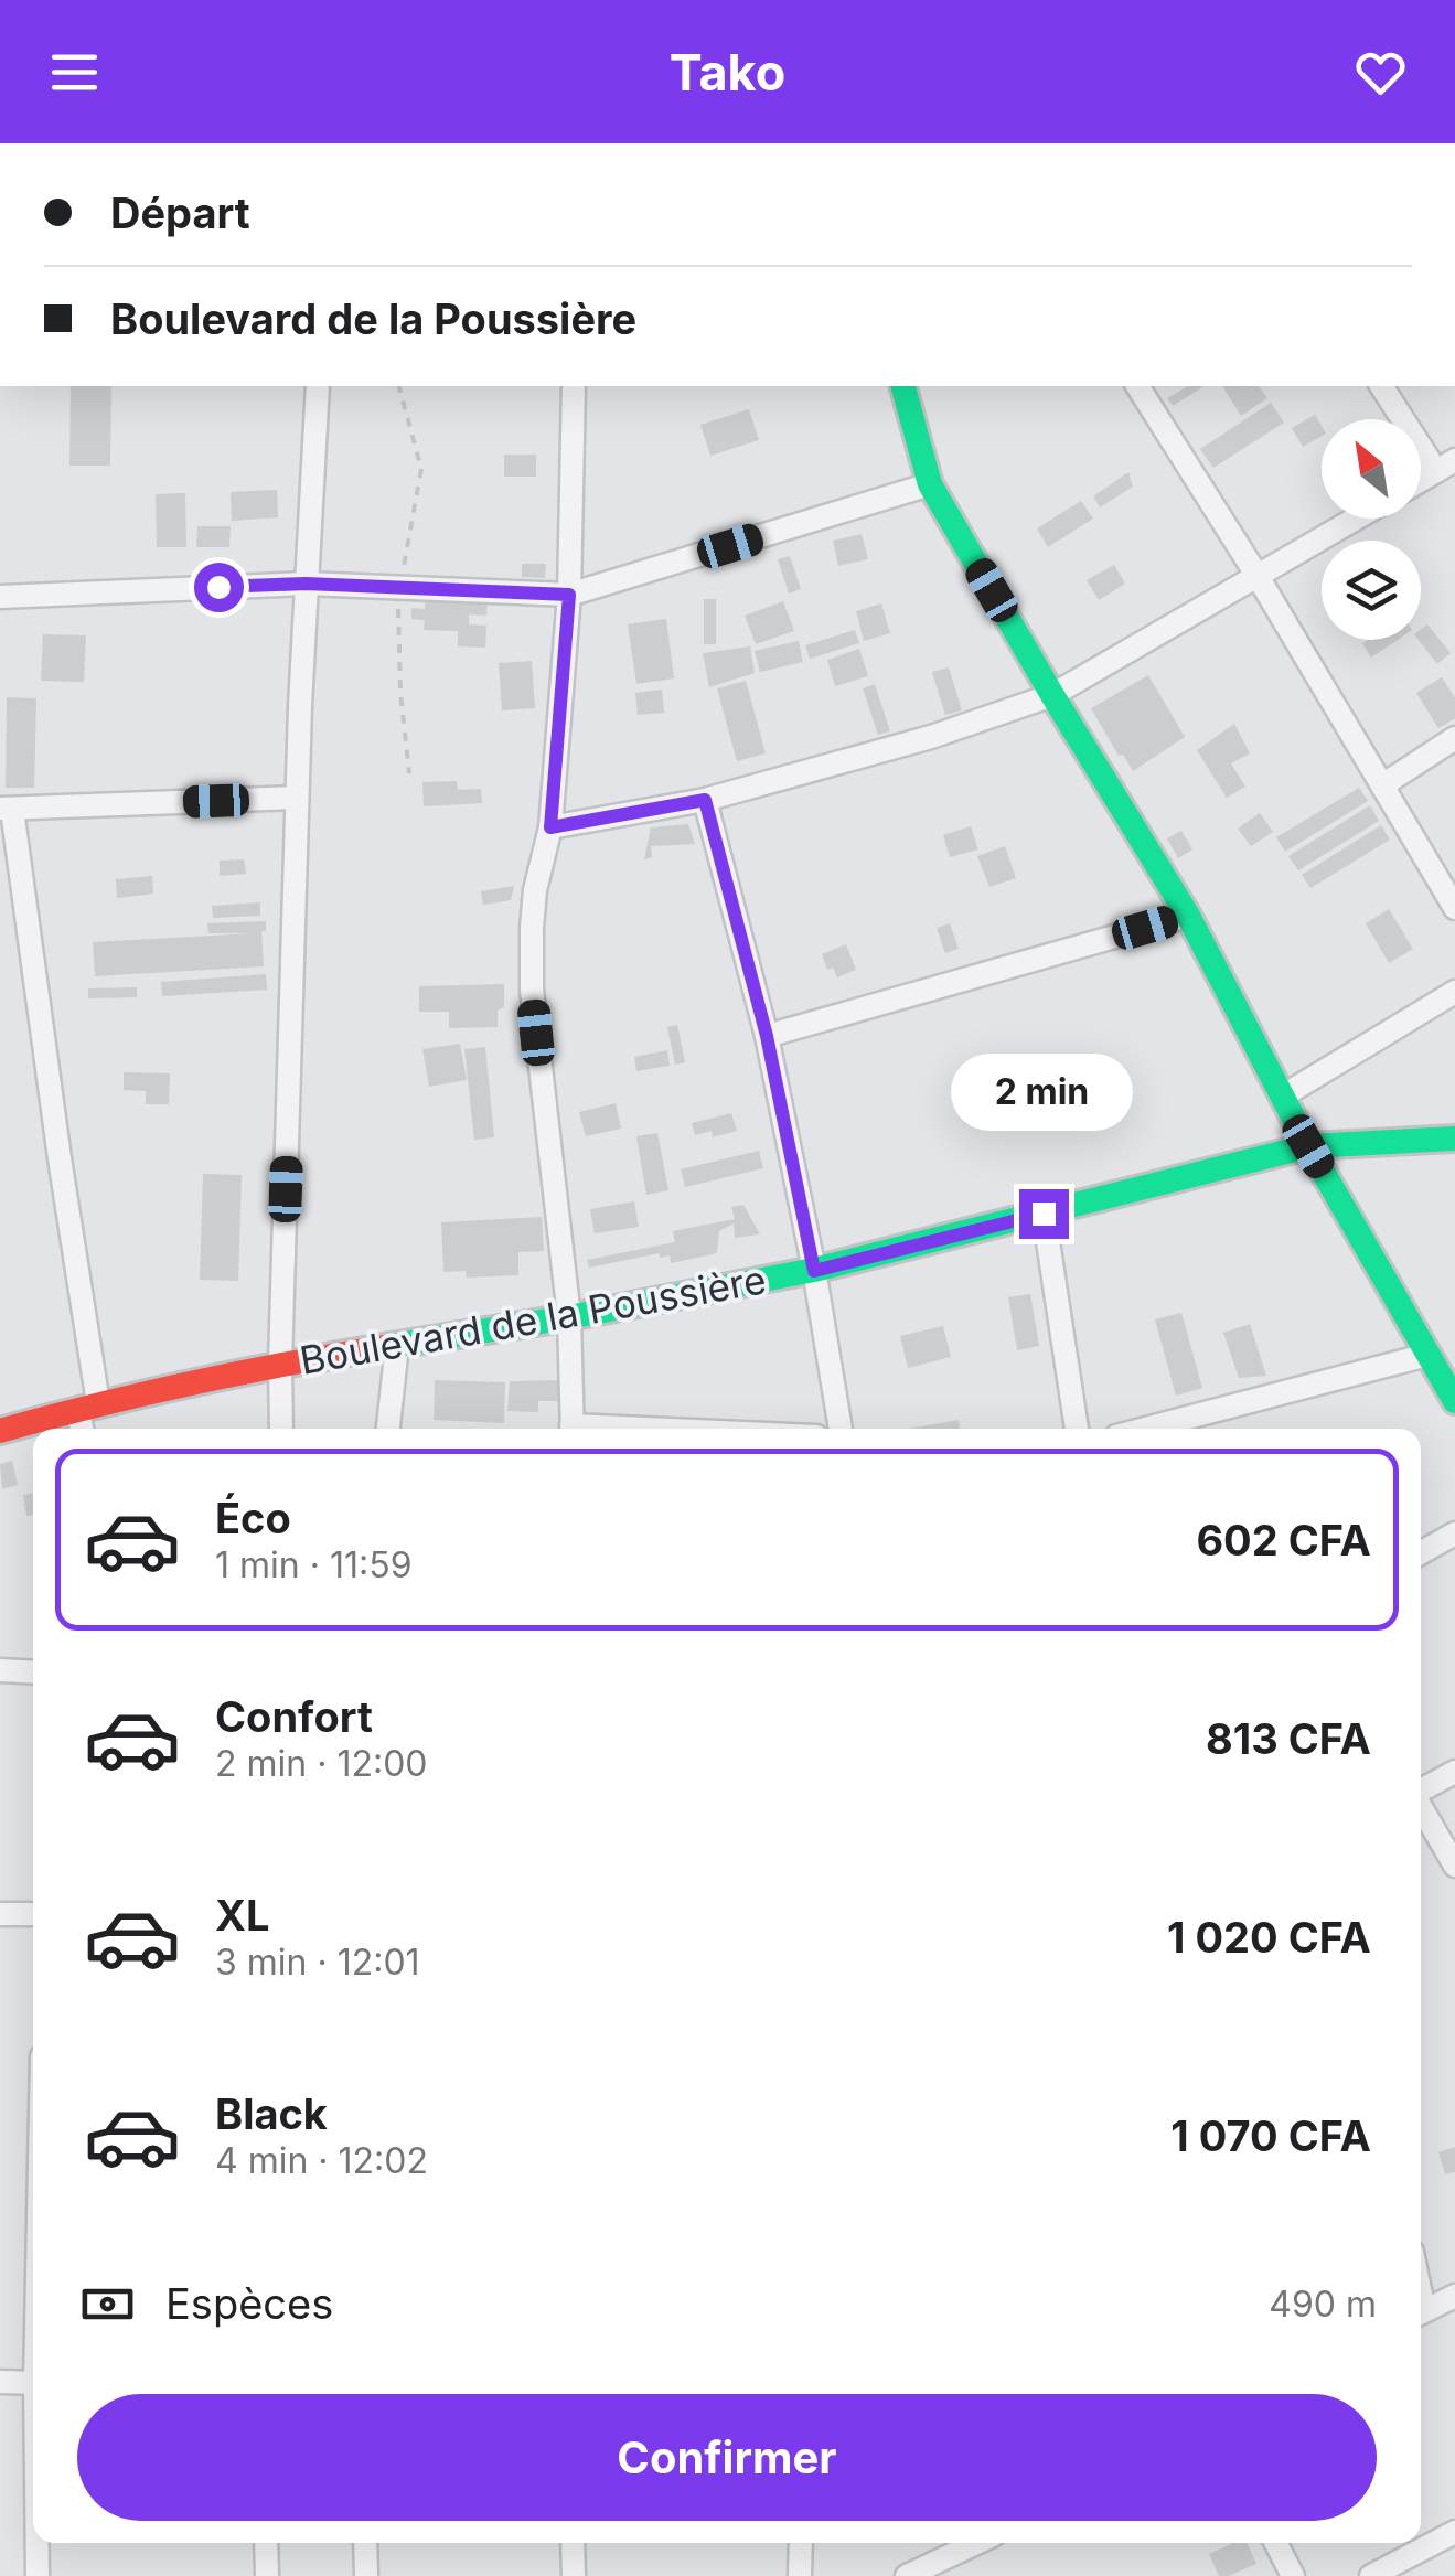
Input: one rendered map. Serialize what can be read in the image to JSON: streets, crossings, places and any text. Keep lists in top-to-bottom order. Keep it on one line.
{"streets":{"street":["Boulevard de la Poussière"]},"north":"top left","page":{"header":"Tako","banner":["Départ","Boulevard de la Poussière"],"bubble":"2 min","list":[{"name":"Éco","note":"1 min · 11:59","value":"602 CFA"},{"name":"Confort","note":"2 min · 12:00","value":"813 CFA"},{"name":"XL","note":"3 min · 12:01","value":"1 020 CFA"},{"name":"Black","note":"4 min · 12:02","value":"1 070 CFA"}],"pay":["Espèces","490 m"],"buttons":"Confirmer"}}
